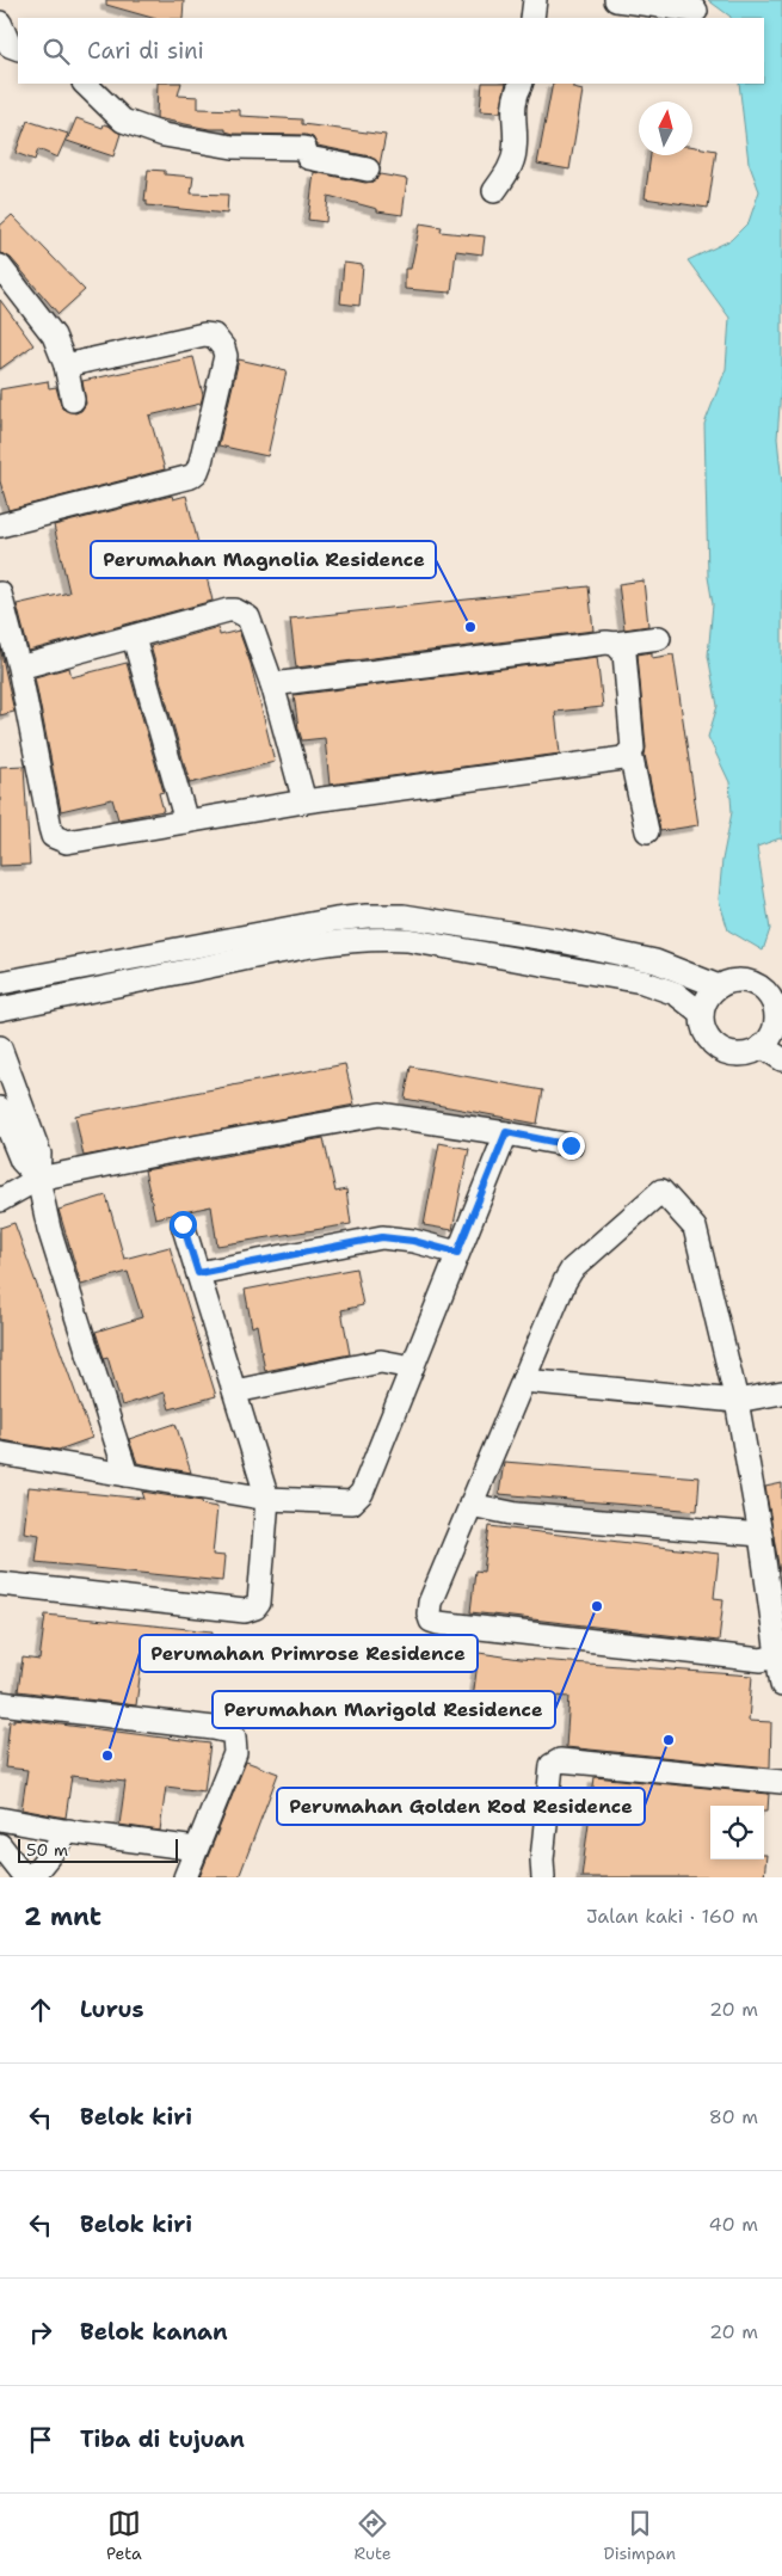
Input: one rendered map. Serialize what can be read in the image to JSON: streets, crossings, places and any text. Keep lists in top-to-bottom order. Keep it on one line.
{"places":["Perumahan Magnolia Residence","Perumahan Marigold Residence","Perumahan Golden Rod Residence","Perumahan Primrose Residence"],"scale_bar":"50 m","north":"top","page":{"search":"Cari di sini","scale":"50 m","heading":["2 mnt","Jalan kaki · 160 m"],"list":[["Lurus","20 m"],["Belok kiri","80 m"],["Belok kiri","40 m"],["Belok kanan","20 m"],"Tiba di tujuan"],"nav":["Peta","Rute","Disimpan"]}}
